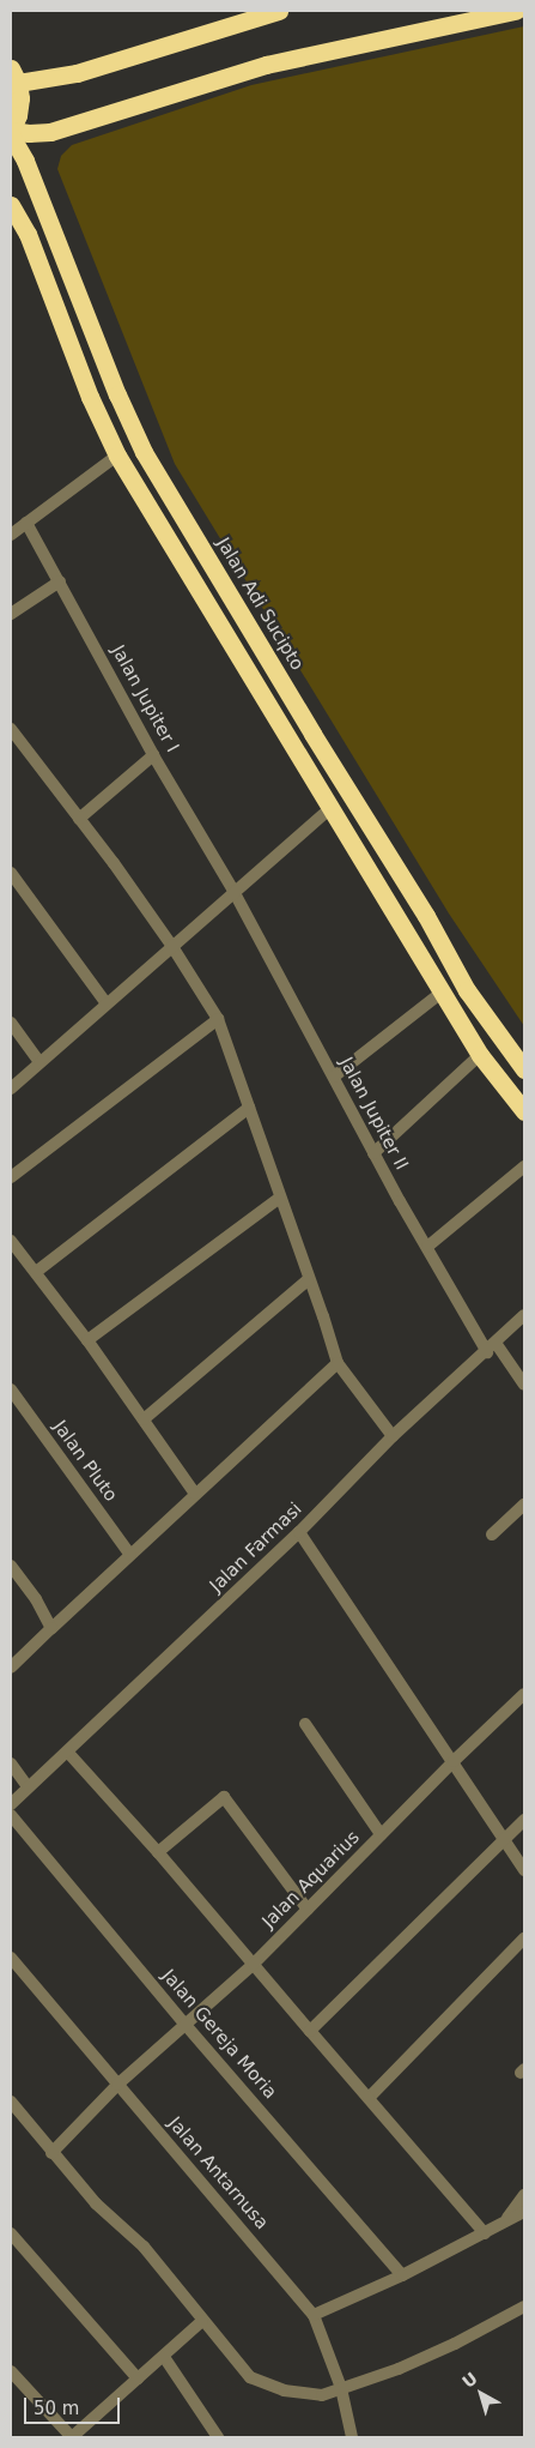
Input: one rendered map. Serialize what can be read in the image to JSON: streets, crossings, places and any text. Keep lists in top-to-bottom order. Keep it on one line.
{"streets":{"highway":["Jalan Adi Sucipto"],"street":["Jalan Jupiter I","Jalan Jupiter II","Jalan Pluto","Jalan Farmasi","Jalan Aquarius","Jalan Gereja Moria","Jalan Antarnusa"]},"crossings":[["Jalan Jupiter I","Jalan Jupiter II"],["Jalan Jupiter II","Jalan Farmasi"],["Jalan Aquarius","Jalan Gereja Moria"],["Jalan Aquarius","Jalan Antarnusa"]],"scale_bar":"50 m","north":"top left"}
